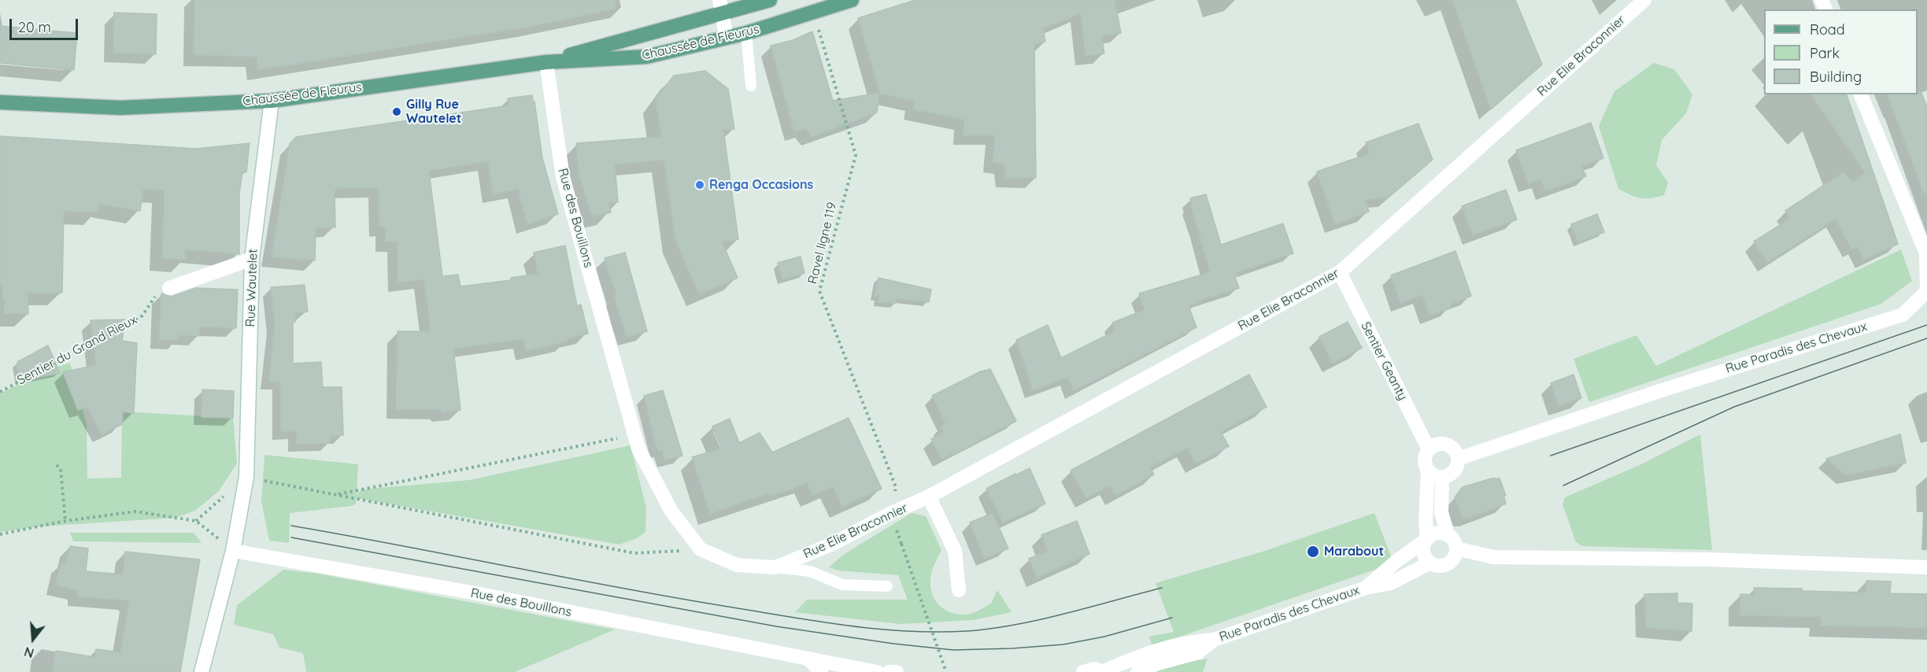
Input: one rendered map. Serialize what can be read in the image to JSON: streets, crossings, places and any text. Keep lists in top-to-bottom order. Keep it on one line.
{"streets":{"main road":["Chaussée de Fleurus"],"street":["Rue Elie Braconnier","Rue des Bouillons","Rue Wautelet","Rue Paradis des Chevaux","Sentier Geanty"],"path":["Ravel ligne 119","Sentier du Grand Rieux"]},"crossings":[["Chaussée de Fleurus","Rue des Bouillons"],["Chaussée de Fleurus","Ravel ligne 119"],["Chaussée de Fleurus","Rue Wautelet"],["Rue Elie Braconnier","Rue des Bouillons"],["Rue Elie Braconnier","Ravel ligne 119"],["Rue Elie Braconnier","Sentier Geanty"],["Rue des Bouillons","Rue Wautelet"],["Rue Paradis des Chevaux","Sentier Geanty"]],"places":["Gilly Rue Wautelet","Renga Occasions","Marabout"],"legend":["Road","Park","Building"],"scale_bar":"20 m","north":"bottom"}
